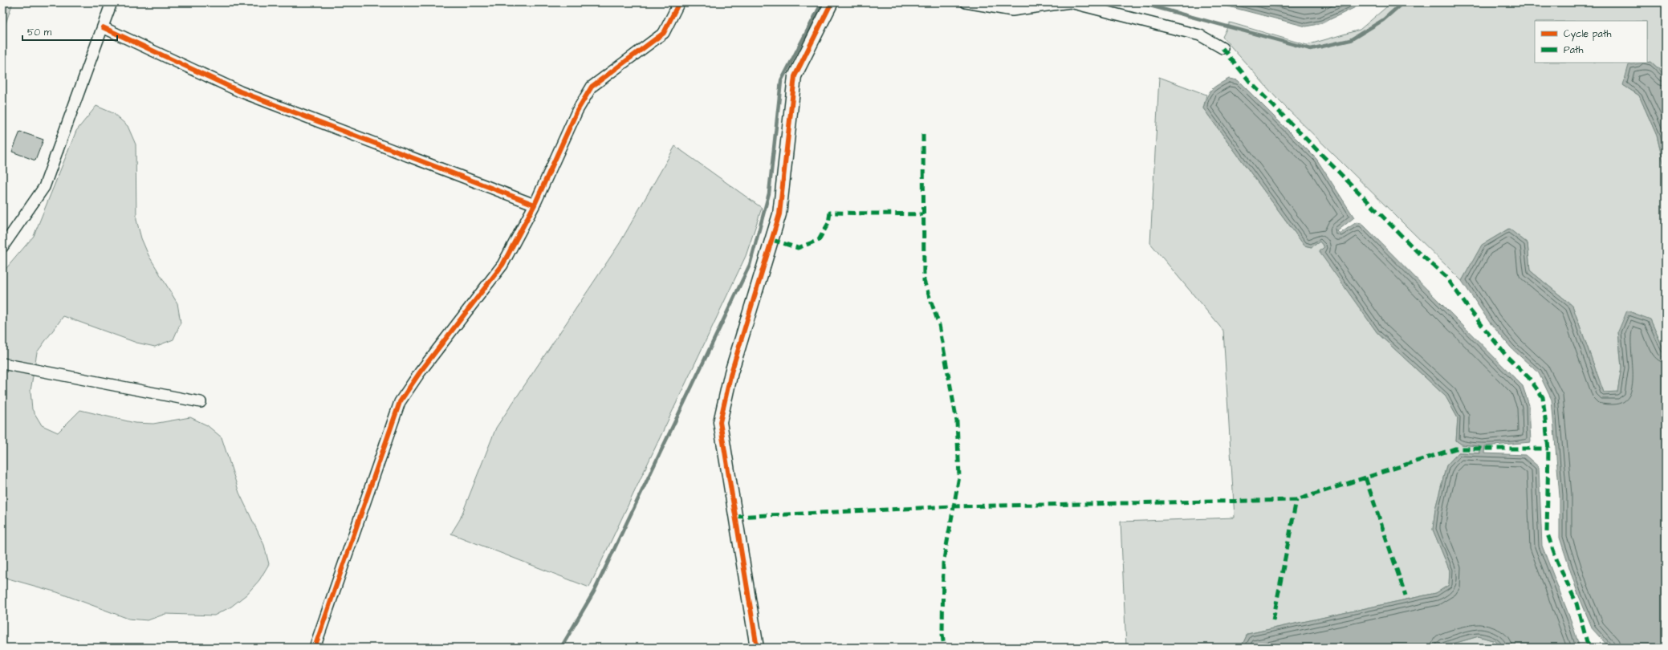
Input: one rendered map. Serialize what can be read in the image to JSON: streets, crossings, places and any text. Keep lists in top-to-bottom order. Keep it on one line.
{"legend":["Cycle path","Path"],"scale_bar":"50 m"}
